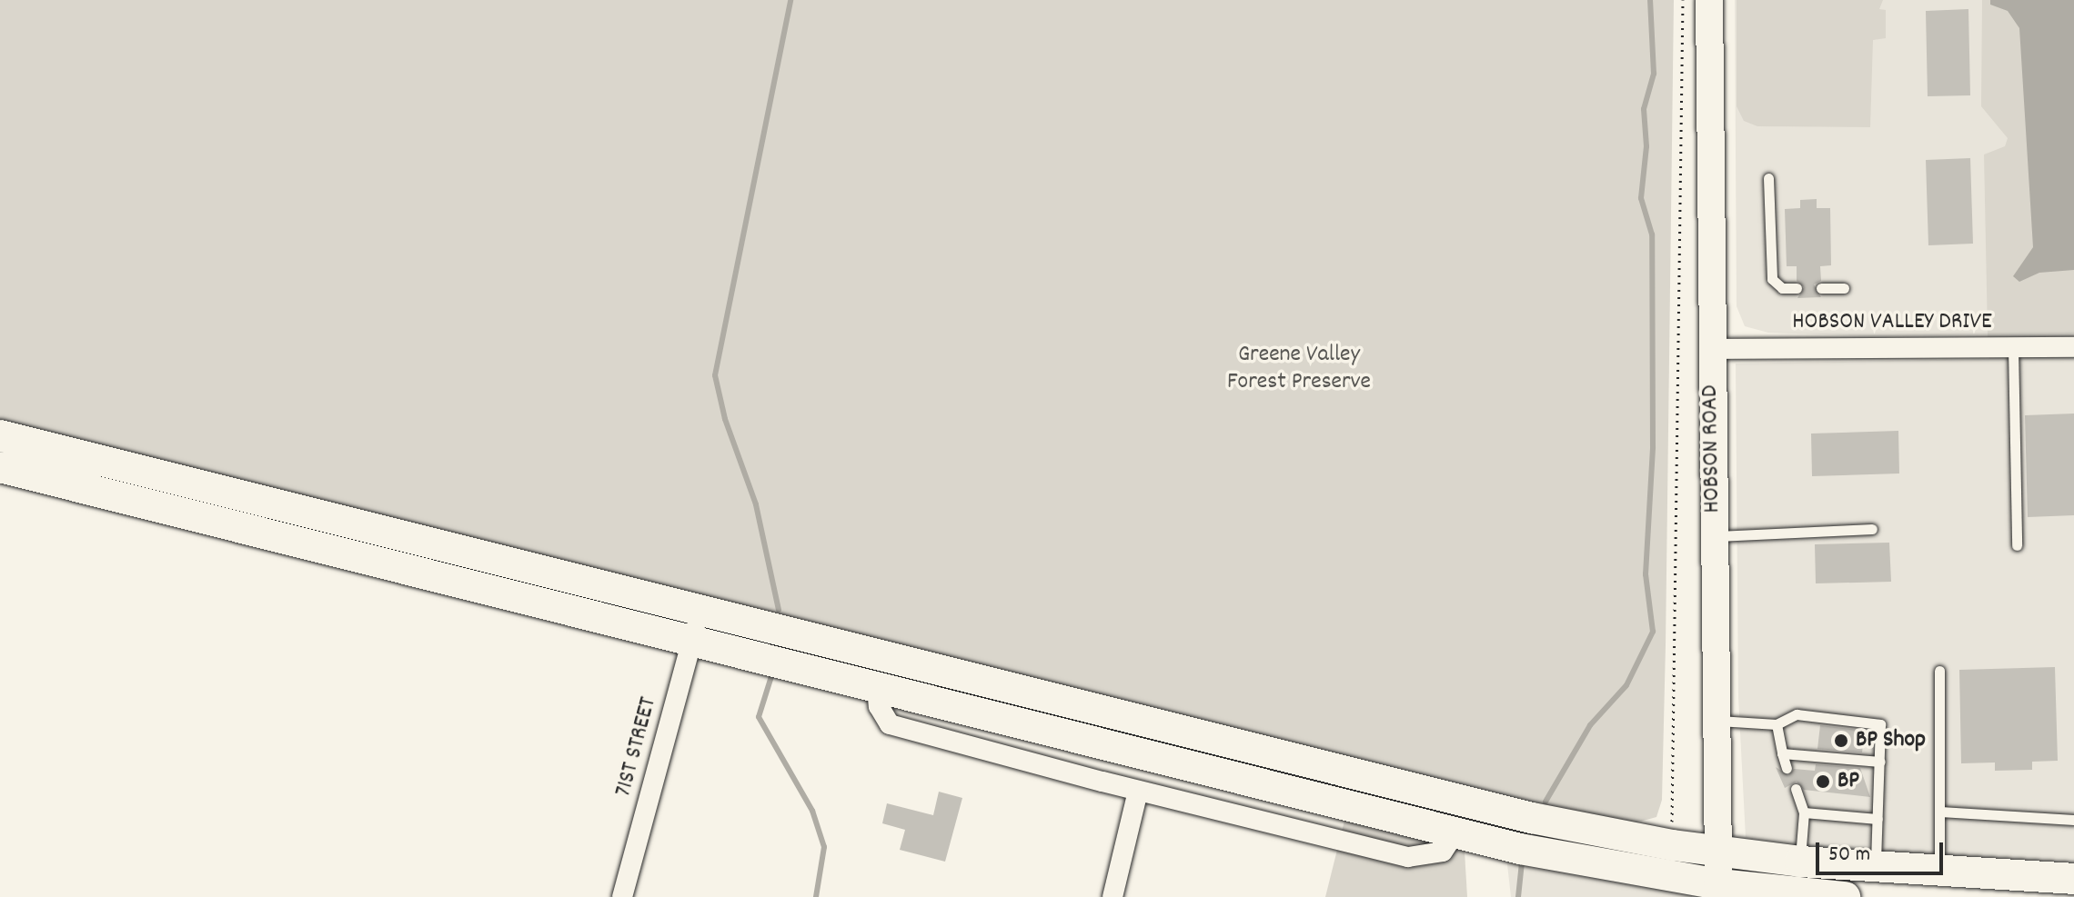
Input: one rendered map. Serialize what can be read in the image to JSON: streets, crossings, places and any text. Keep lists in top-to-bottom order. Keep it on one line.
{"streets":{"main road":["HOBSON ROAD"],"street":["HOBSON VALLEY DRIVE","71ST STREET"]},"crossings":[["HOBSON VALLEY DRIVE","HOBSON ROAD"]],"parks":["Greene Valley Forest Preserve"],"places":["BP Shop","BP"],"scale_bar":"50 m"}
